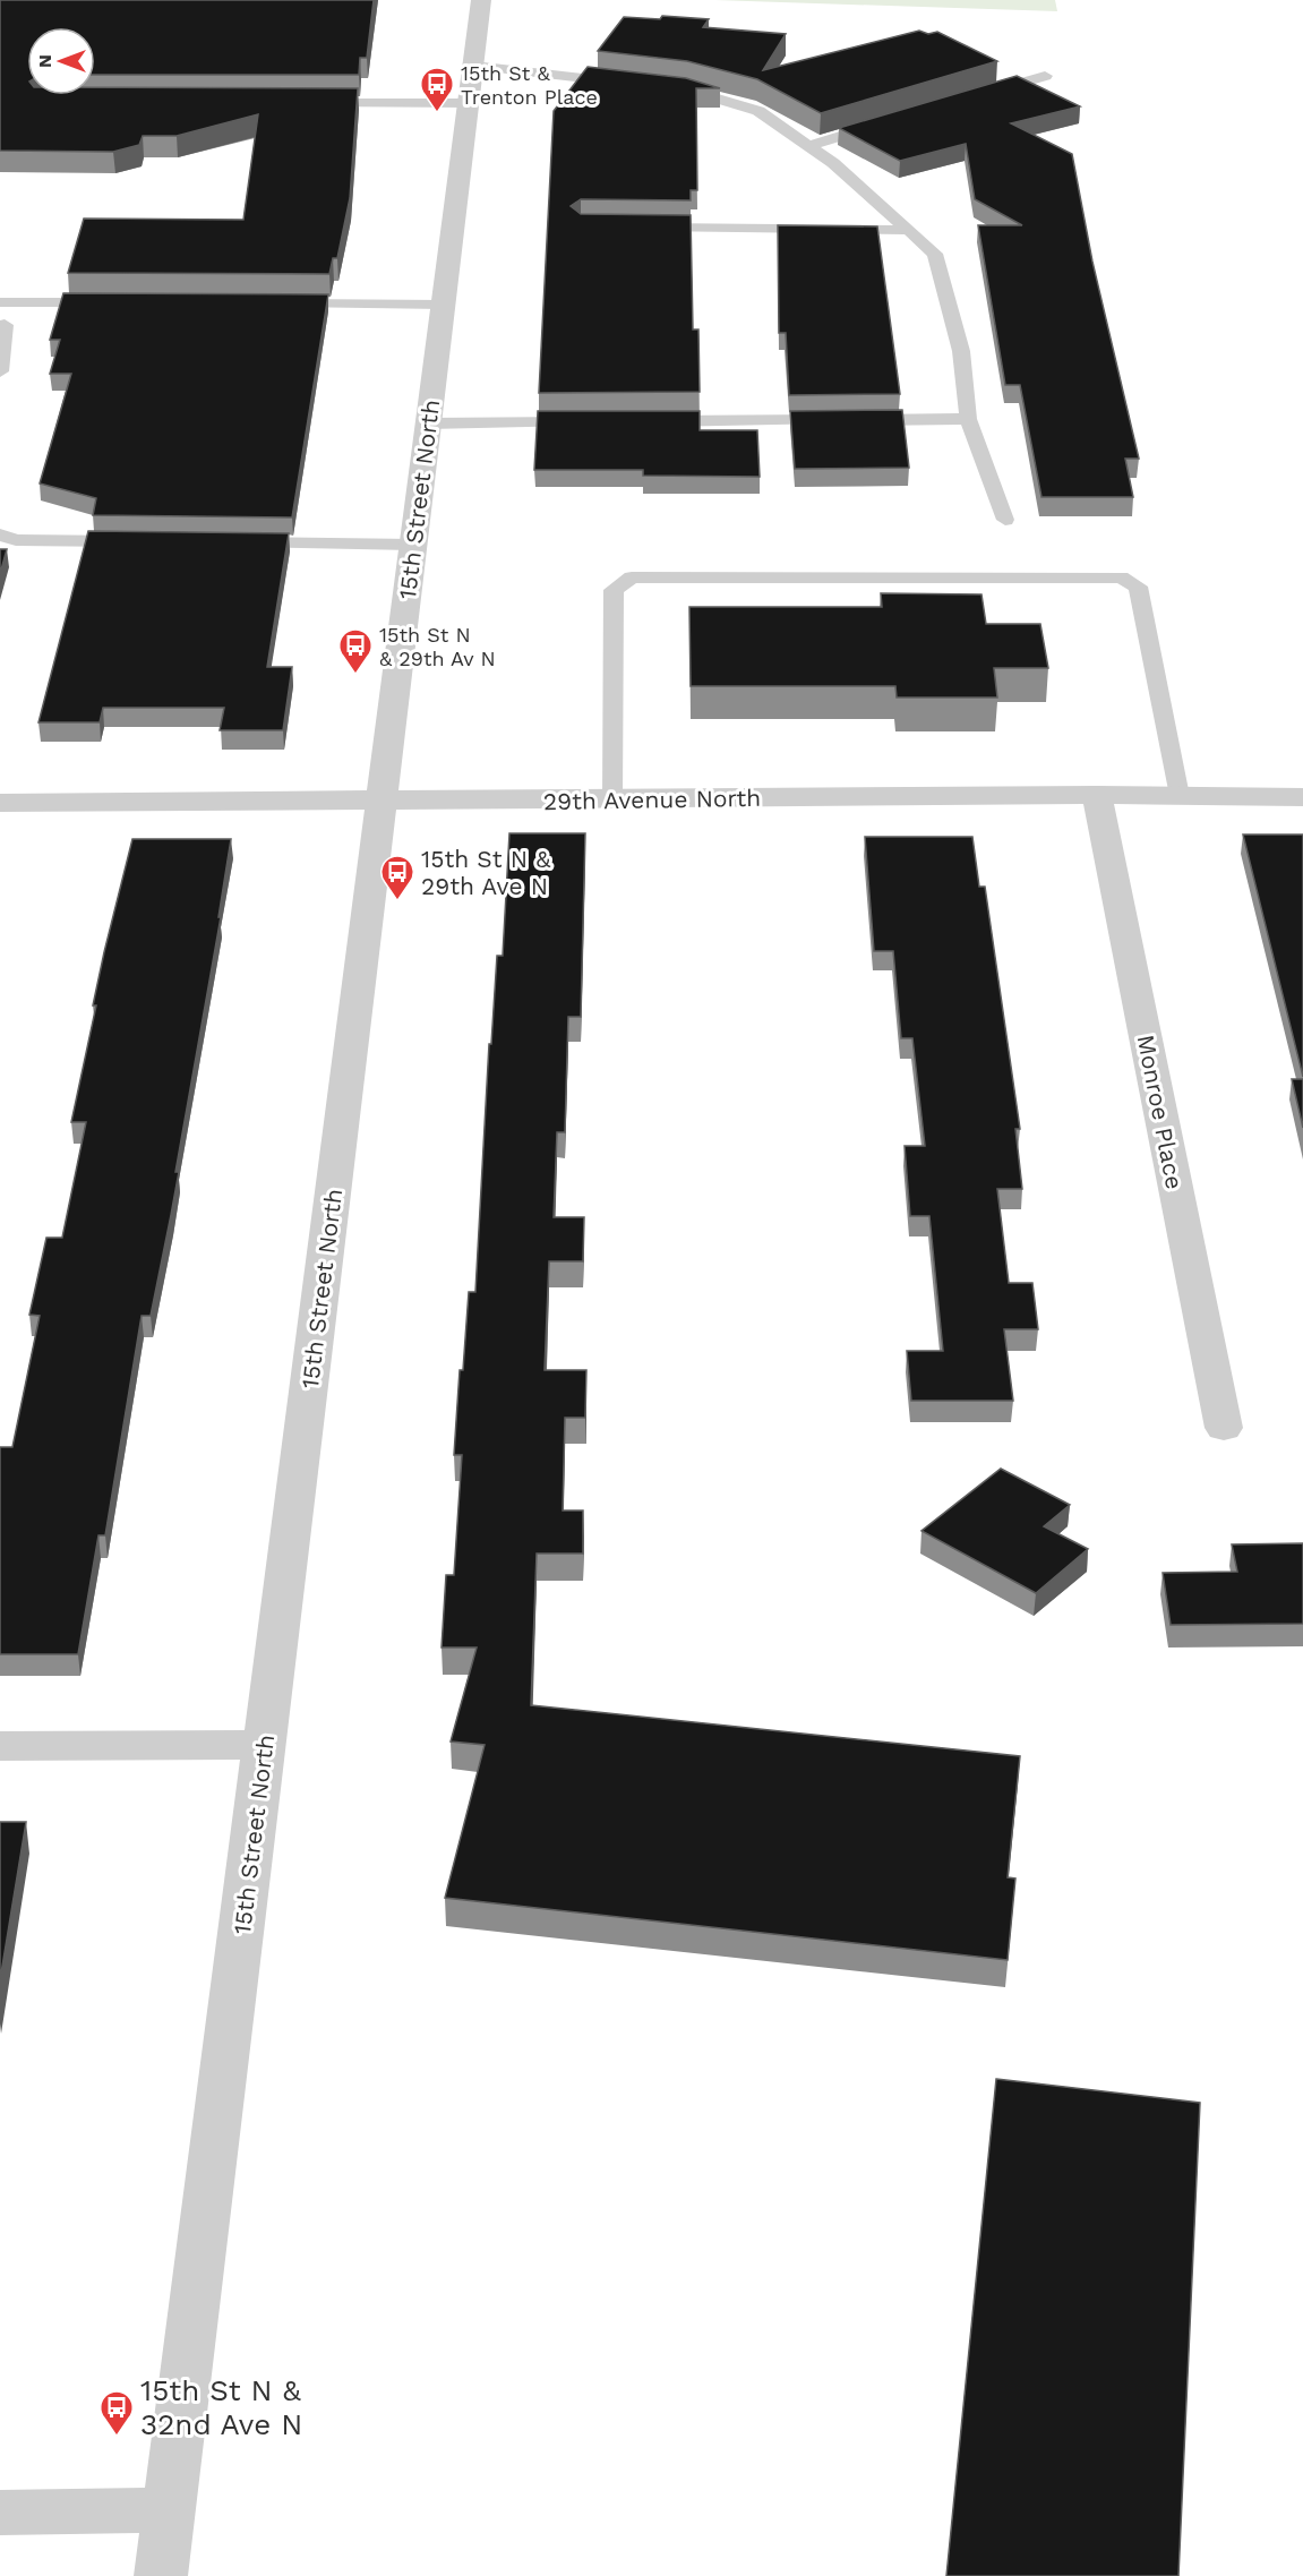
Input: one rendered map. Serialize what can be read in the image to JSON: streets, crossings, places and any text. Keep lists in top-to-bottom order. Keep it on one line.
{"streets":{"street":["15th Street North","29th Avenue North","Monroe Place"]},"crossings":[["15th Street North","29th Avenue North"],["29th Avenue North","Monroe Place"]],"places":{"bus stop":["15th St & Trenton Place","15th St N & 29th Av N","15th St N & 29th Ave N","15th St N & 32nd Ave N"]},"north":"left"}
